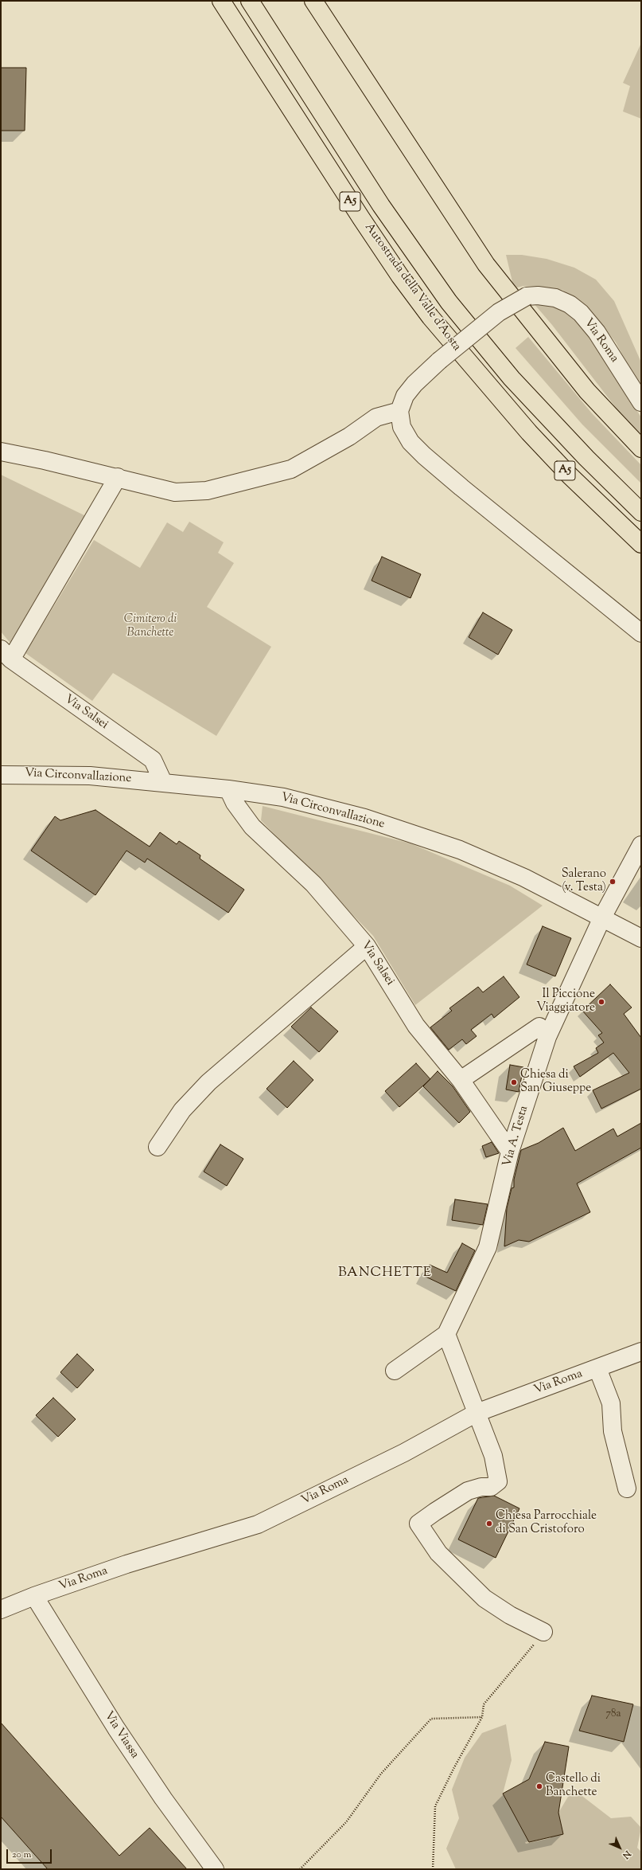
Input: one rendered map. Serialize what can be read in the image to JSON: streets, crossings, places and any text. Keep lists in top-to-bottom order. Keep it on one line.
{"streets":{"main road":["A5","Autostrada della Valle d'Aosta"],"street":["Via Roma","Via Salsei","Via Circonvallazione","Via A. Testa","Via Viassa"]},"crossings":[["Via Roma","Via Viassa"],["Via Salsei","Via Circonvallazione"],["Via Salsei","Via A. Testa"],["Via Circonvallazione","Via A. Testa"]],"districts":["BANCHETTE"],"parks":["Cimitero di Banchette"],"places":["Salerano (v. Testa)","Il Piccione Viaggiatore","Chiesa di San Giuseppe","Chiesa Parrocchiale di San Cristoforo","Castello di Banchette"],"house_numbers":["78a"],"scale_bar":"20 m","north":"bottom right"}
